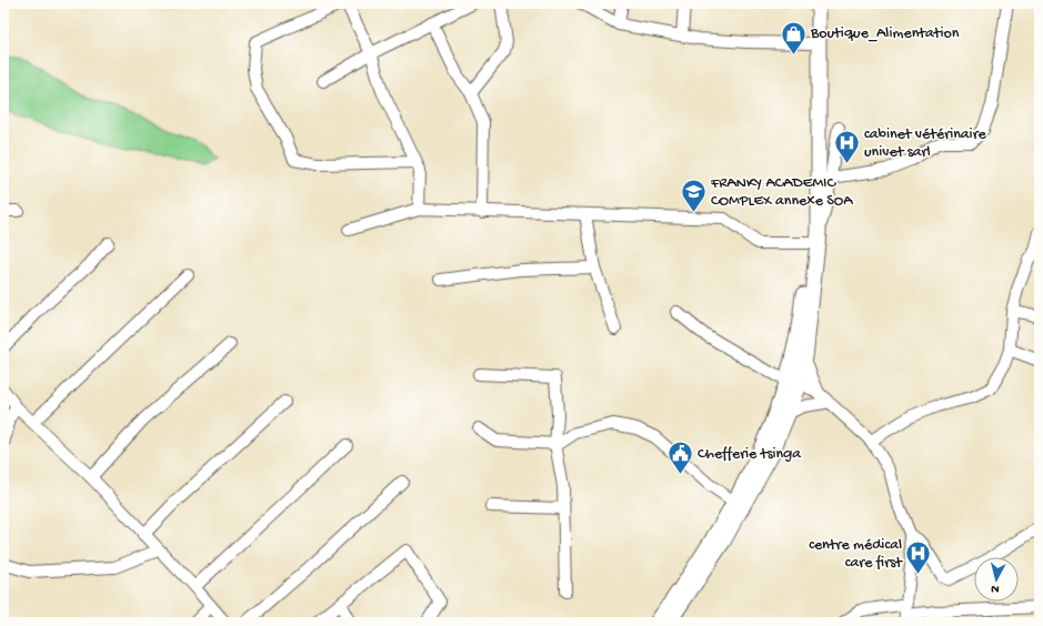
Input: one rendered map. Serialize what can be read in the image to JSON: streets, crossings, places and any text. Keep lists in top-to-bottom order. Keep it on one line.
{"places":{"shop":["Boutique_Alimentation"],"hospital":["cabinet vétérinaire univet sarl","centre médical care first"],"school or university":["FRANKY ACADEMIC COMPLEX annexe SOA"],"public building":["Chefferie tsinga"]},"north":"bottom"}
